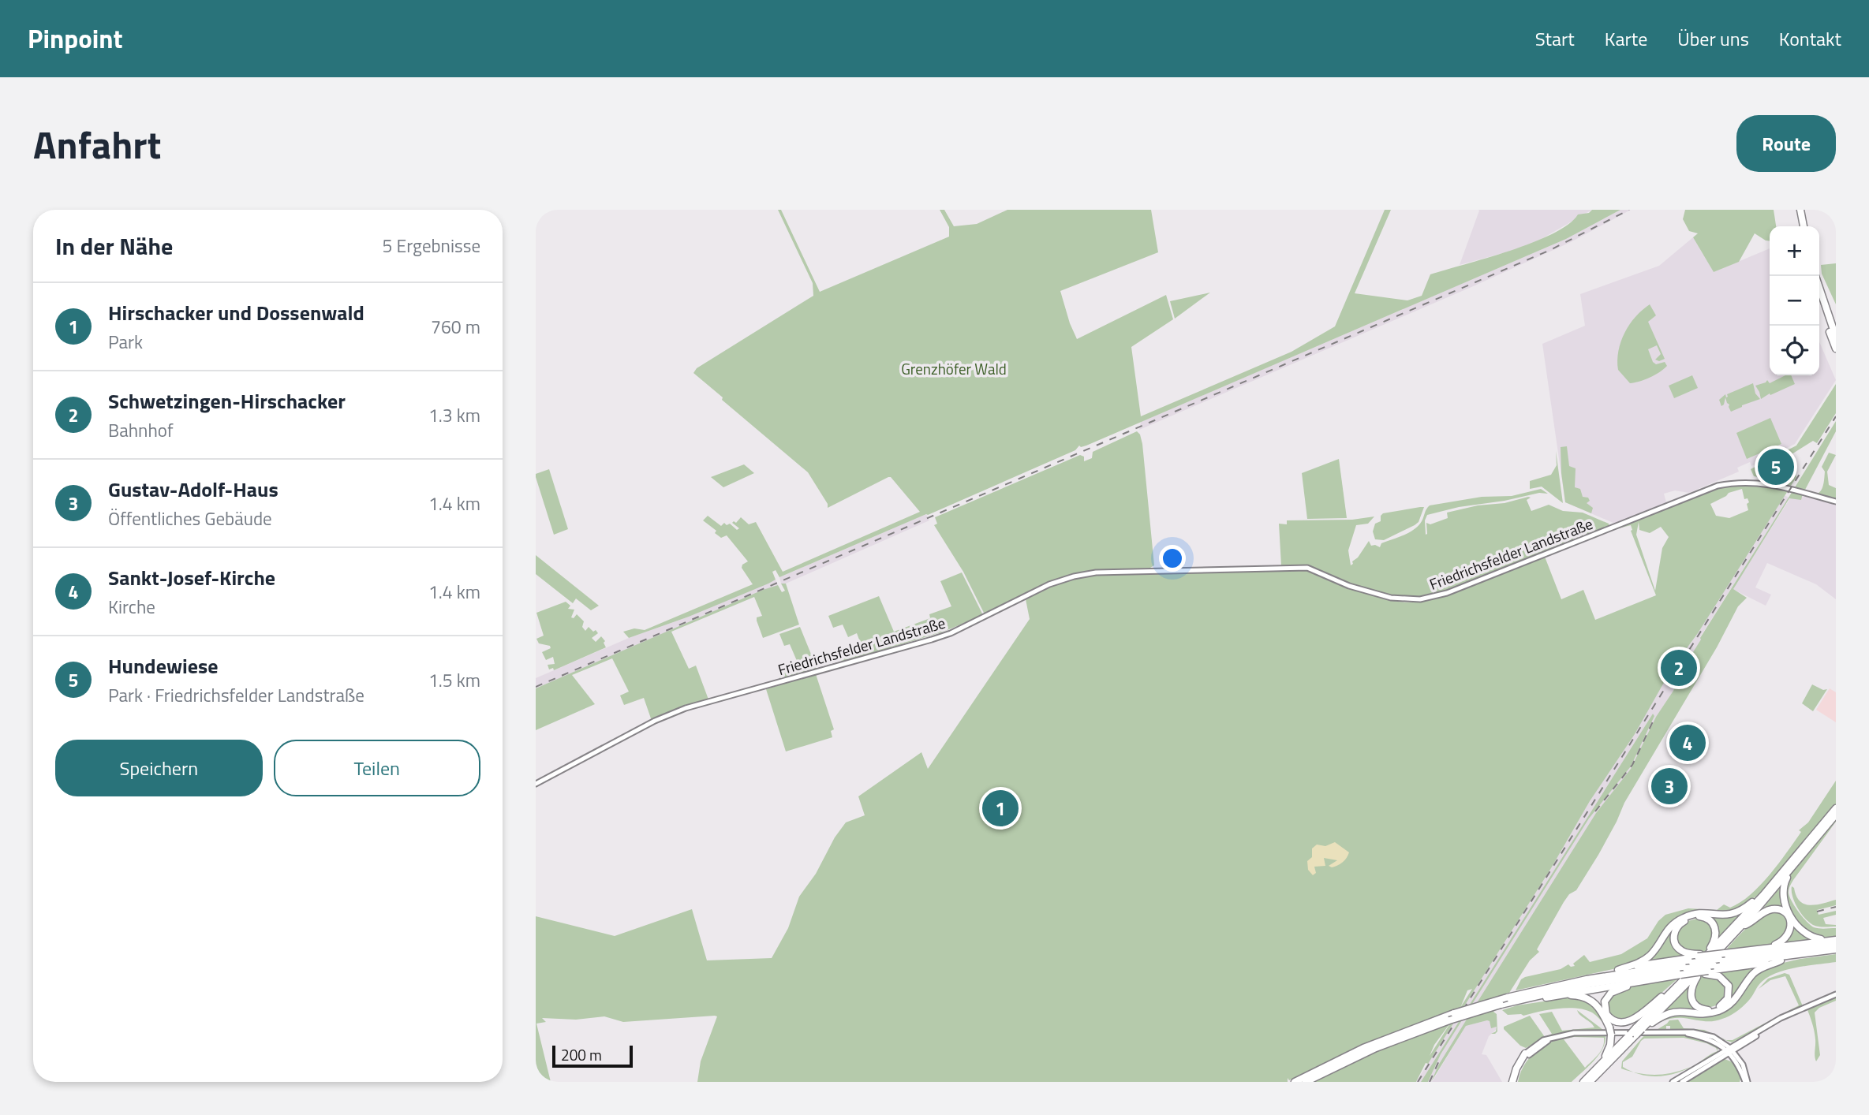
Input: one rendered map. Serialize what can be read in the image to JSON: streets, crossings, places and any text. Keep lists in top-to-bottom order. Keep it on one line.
{"streets":{"main road":["Friedrichsfelder Landstraße"]},"parks":["Grenzhöfer Wald"],"scale_bar":"200 m","page":{"header":"Pinpoint","nav":["Start","Karte","Über uns","Kontakt"],"title":"Anfahrt","buttons":["Route",["Speichern","Teilen"]],"heading":["In der Nähe","5 Ergebnisse"],"map_buttons":["+","−"],"list":[{"mark":"1","name":"Hirschacker und Dossenwald","note":"Park","value":"760 m"},{"mark":"2","name":"Schwetzingen-Hirschacker","note":"Bahnhof","value":"1.3 km"},{"mark":"3","name":"Gustav-Adolf-Haus","note":"Öffentliches Gebäude","value":"1.4 km"},{"mark":"4","name":"Sankt-Josef-Kirche","note":"Kirche","value":"1.4 km"},{"mark":"5","name":"Hundewiese","note":"Park · Friedrichsfelder Landstraße","value":"1.5 km"}],"pins":["5","2","4","3","1"],"scale":"200 m"}}
